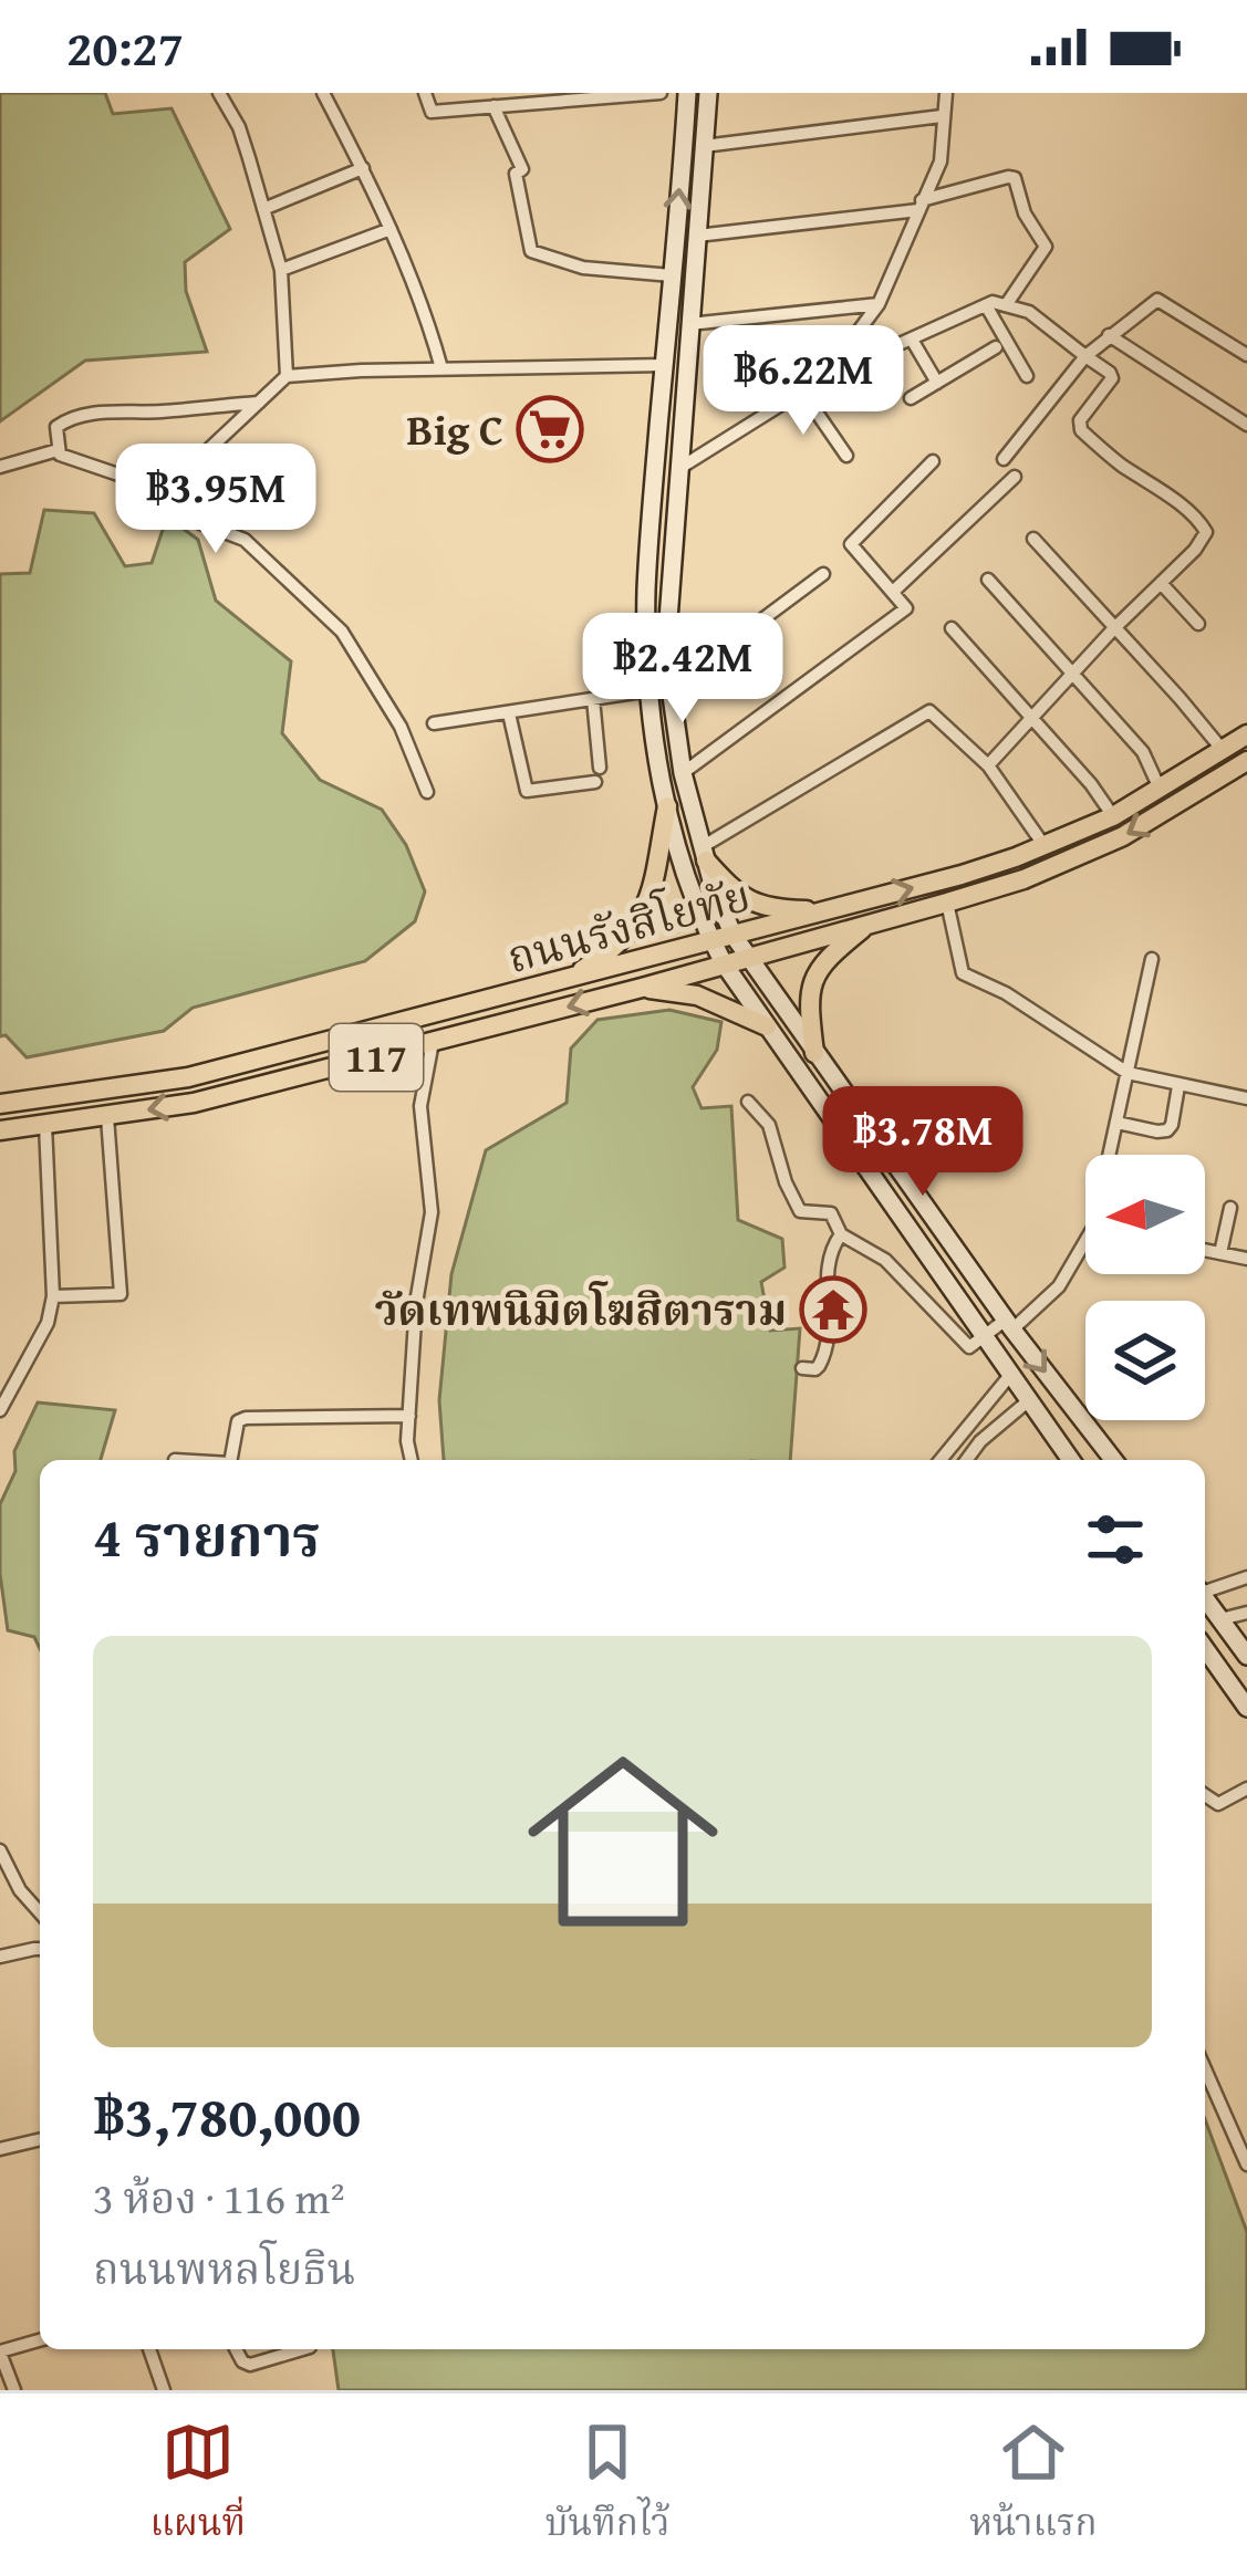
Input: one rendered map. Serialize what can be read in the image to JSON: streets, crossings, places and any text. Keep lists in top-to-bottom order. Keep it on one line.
{"streets":{"main road":["ถนนรังสิโยทัย","117"]},"places":{"supermarket":["Big C"],"temple":["วัดเทพนิมิตโฆสิตาราม"]},"north":"left","page":{"status":"20:27","price":["฿6.22M","฿3.95M","฿2.42M","฿3.78M"],"heading":"4 รายการ","list":[{"name":"฿3,780,000","note":"3 ห้อง · 116 m² · ถนนพหลโยธิน"}],"tabs":["แผนที่","บันทึกไว้","หน้าแรก"]}}
